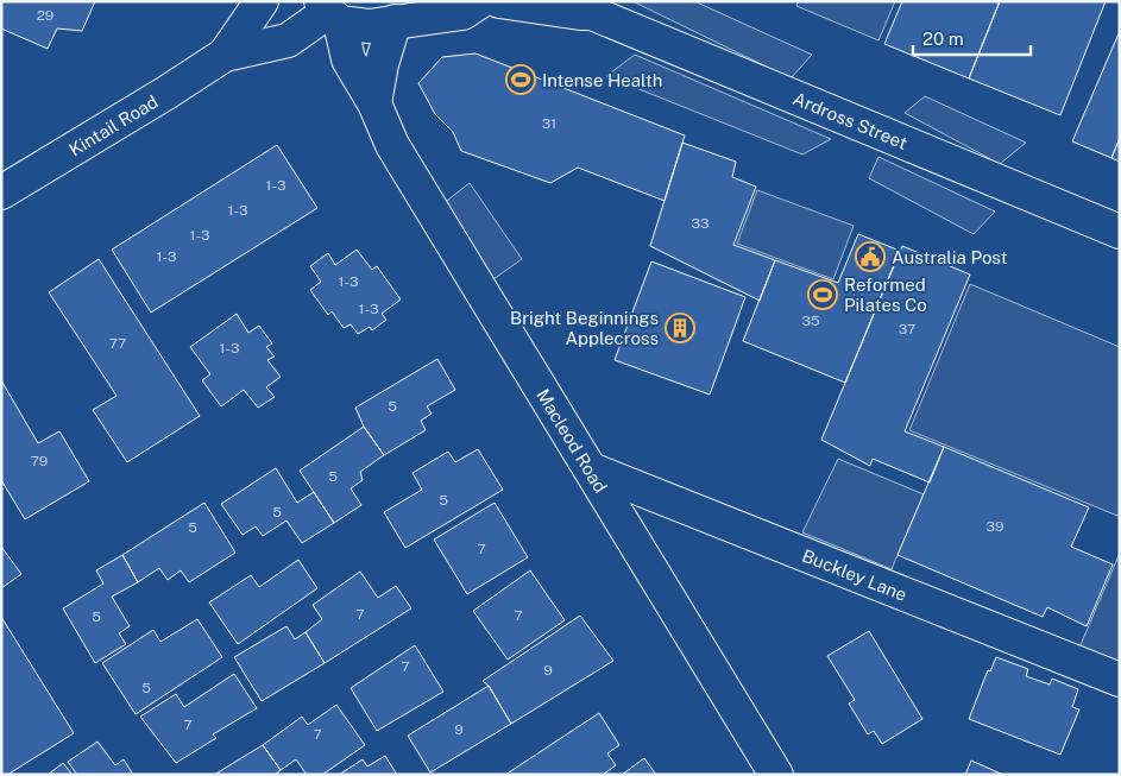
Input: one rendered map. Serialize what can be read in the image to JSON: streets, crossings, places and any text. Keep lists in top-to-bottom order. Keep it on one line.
{"streets":{"street":["Ardross Street","Kintail Road","Macleod Road","Buckley Lane"]},"crossings":[["Kintail Road","Macleod Road"],["Macleod Road","Buckley Lane"]],"places":{"sports":["Intense Health","Reformed Pilates Co"],"public building":["Australia Post"],"building":["Bright Beginnings Applecross"]},"house_numbers":["29","31","1-3","1-3","33","1-3","1-3","1-3","1-3","35","37","77","1-3","5","79","5","5","5","39","5","7","7","7","5","7","9","5","7","9","7"],"scale_bar":"20 m"}
